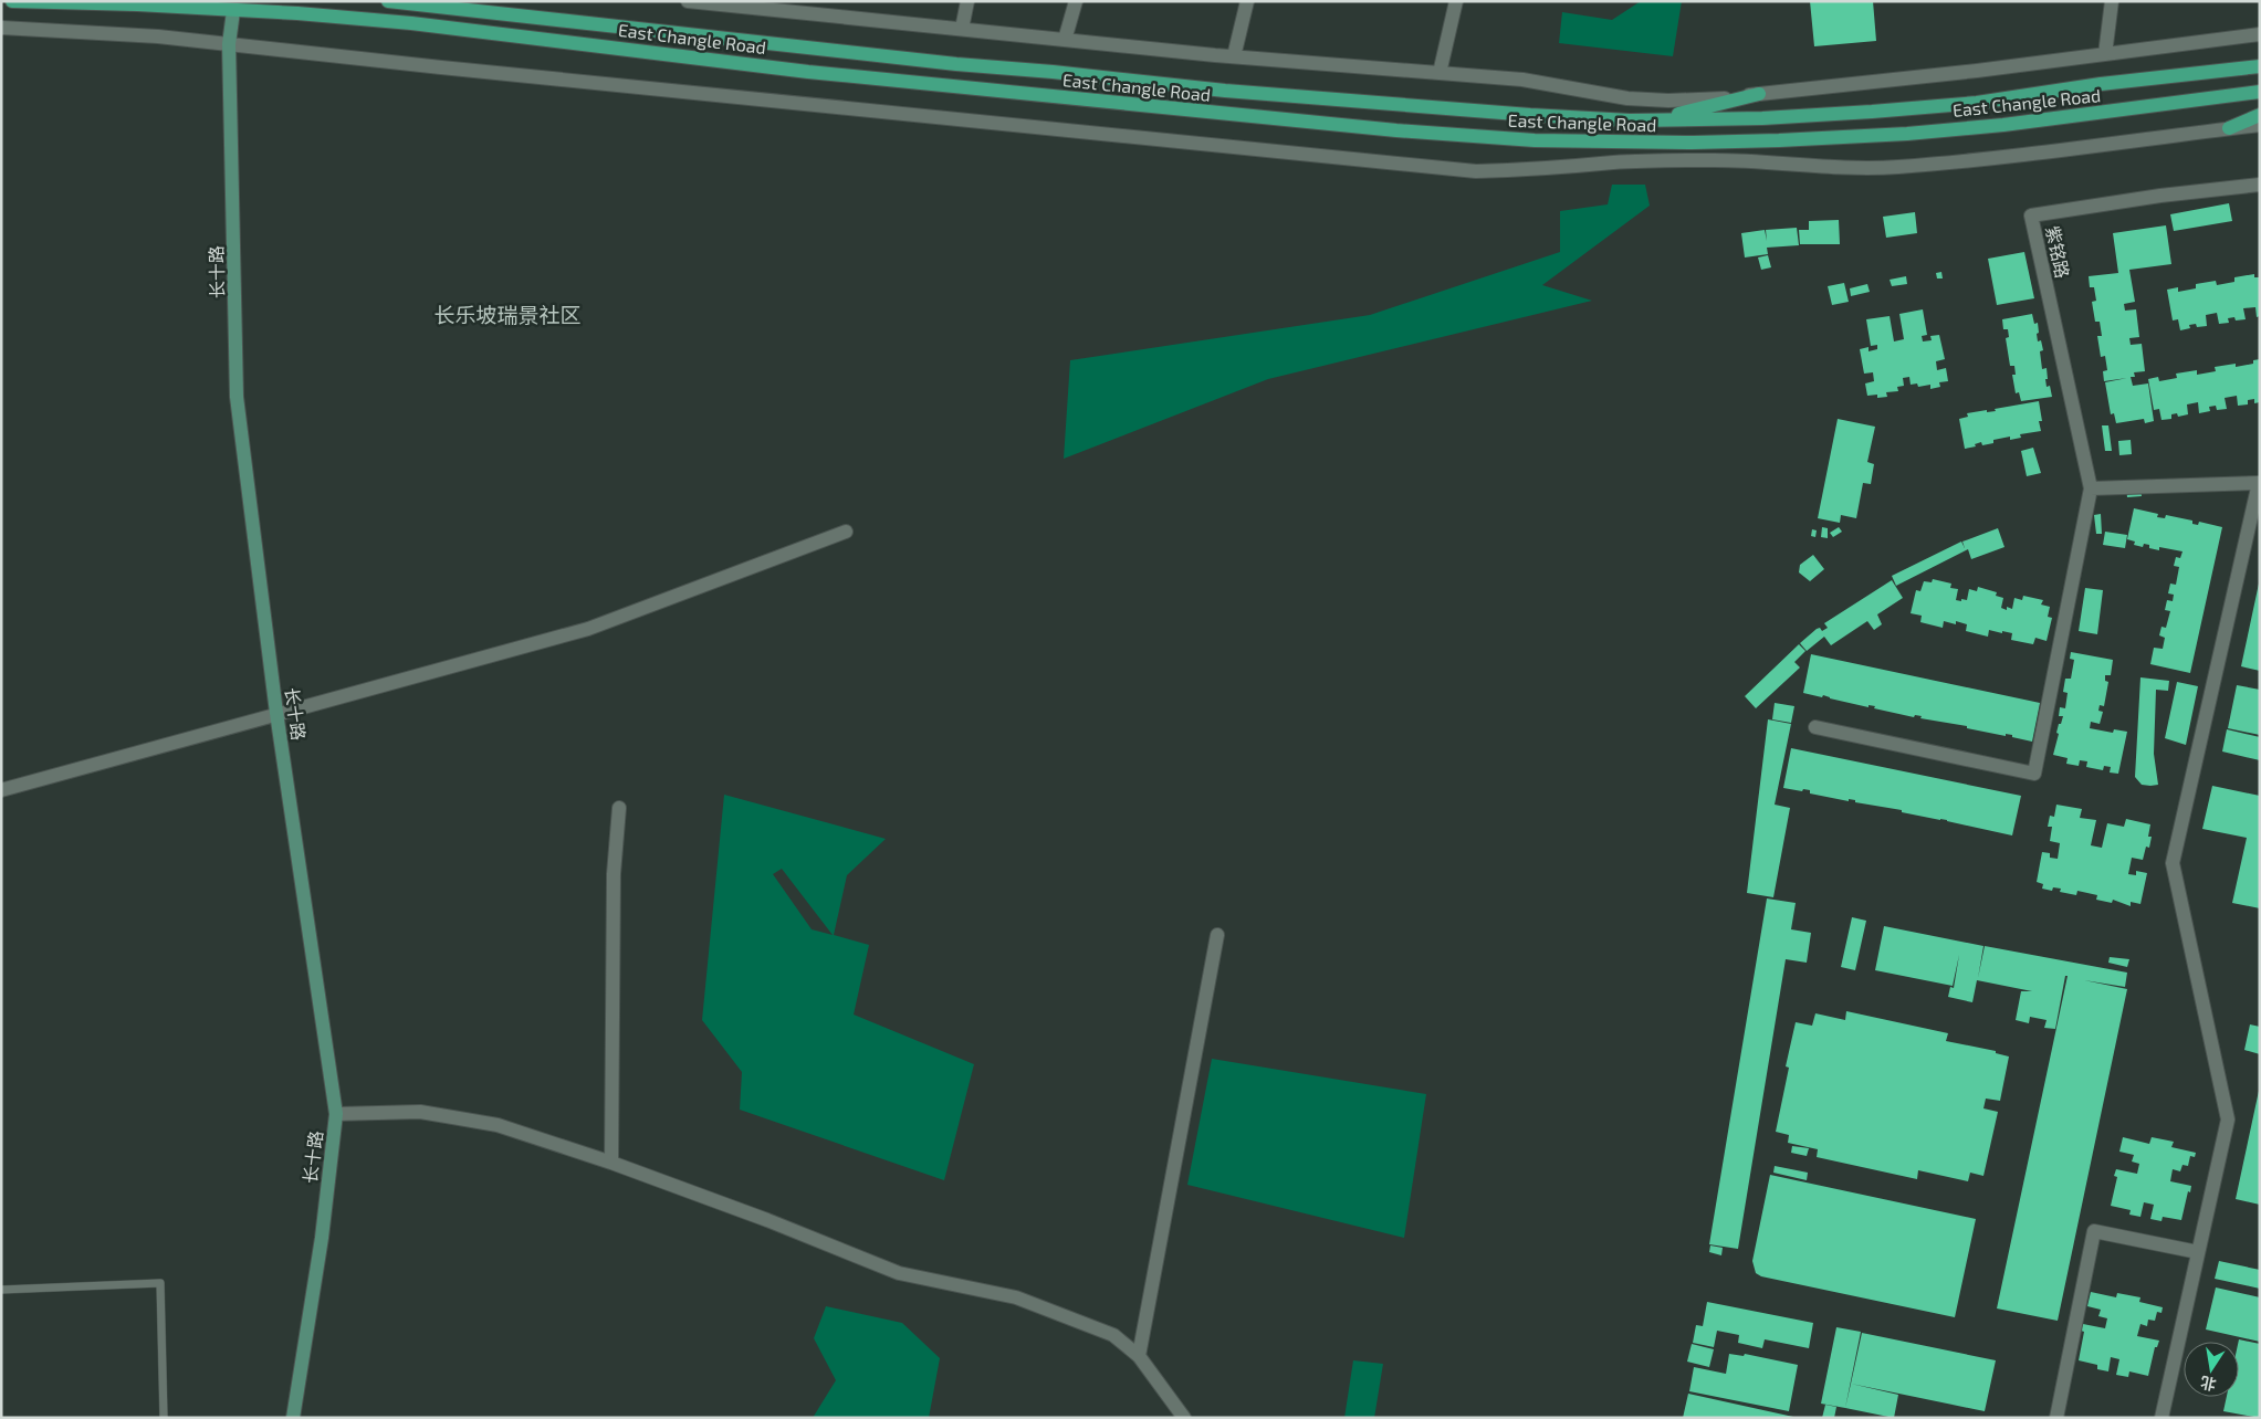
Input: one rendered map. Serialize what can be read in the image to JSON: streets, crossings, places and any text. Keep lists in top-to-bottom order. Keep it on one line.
{"streets":{"main road":["East Changle Road"],"street":["紫铭路","长十路"]},"crossings":[["East Changle Road","长十路"]],"districts":["长乐坡瑞景社区"],"north":"bottom"}
